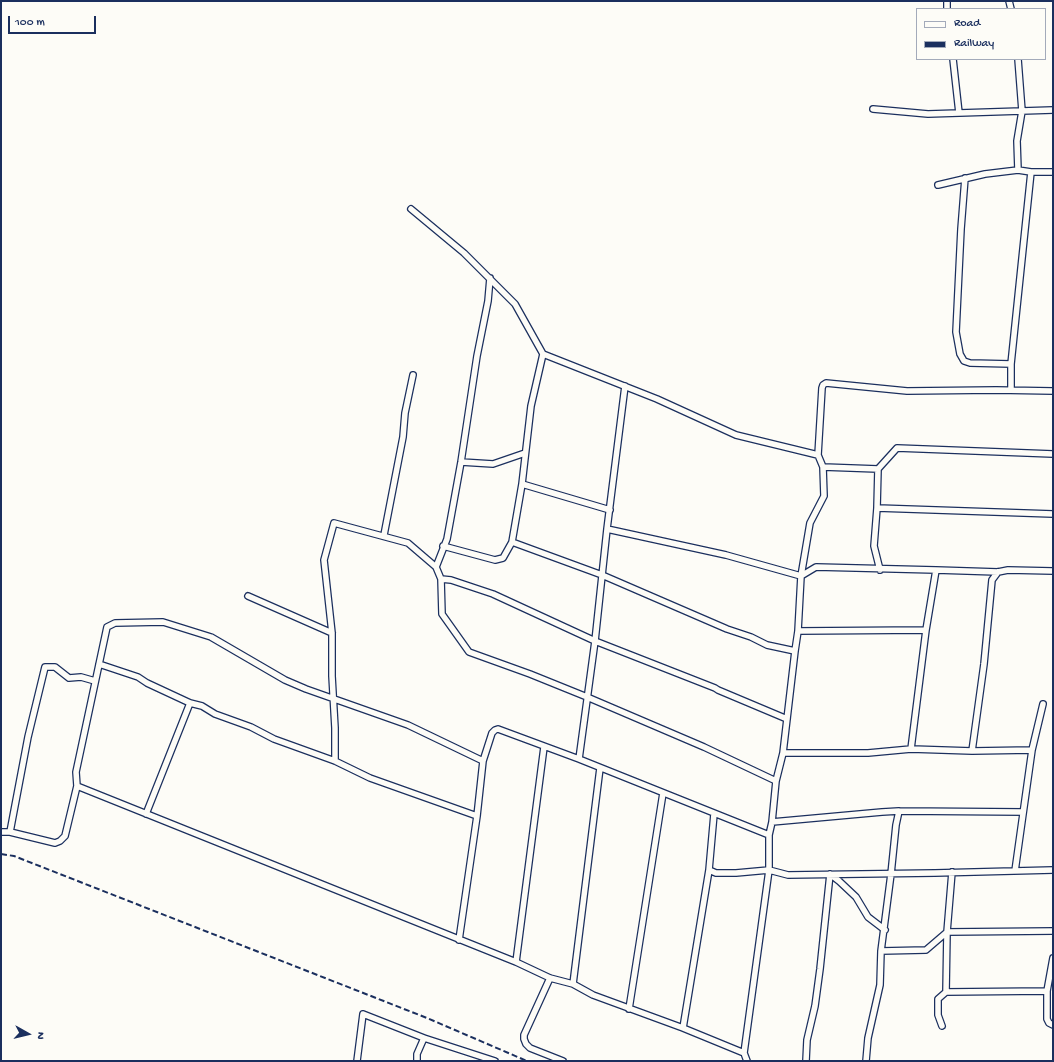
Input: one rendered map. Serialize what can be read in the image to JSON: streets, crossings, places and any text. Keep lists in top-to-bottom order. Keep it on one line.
{"legend":["Road","Railway"],"scale_bar":"100 m","north":"right"}
